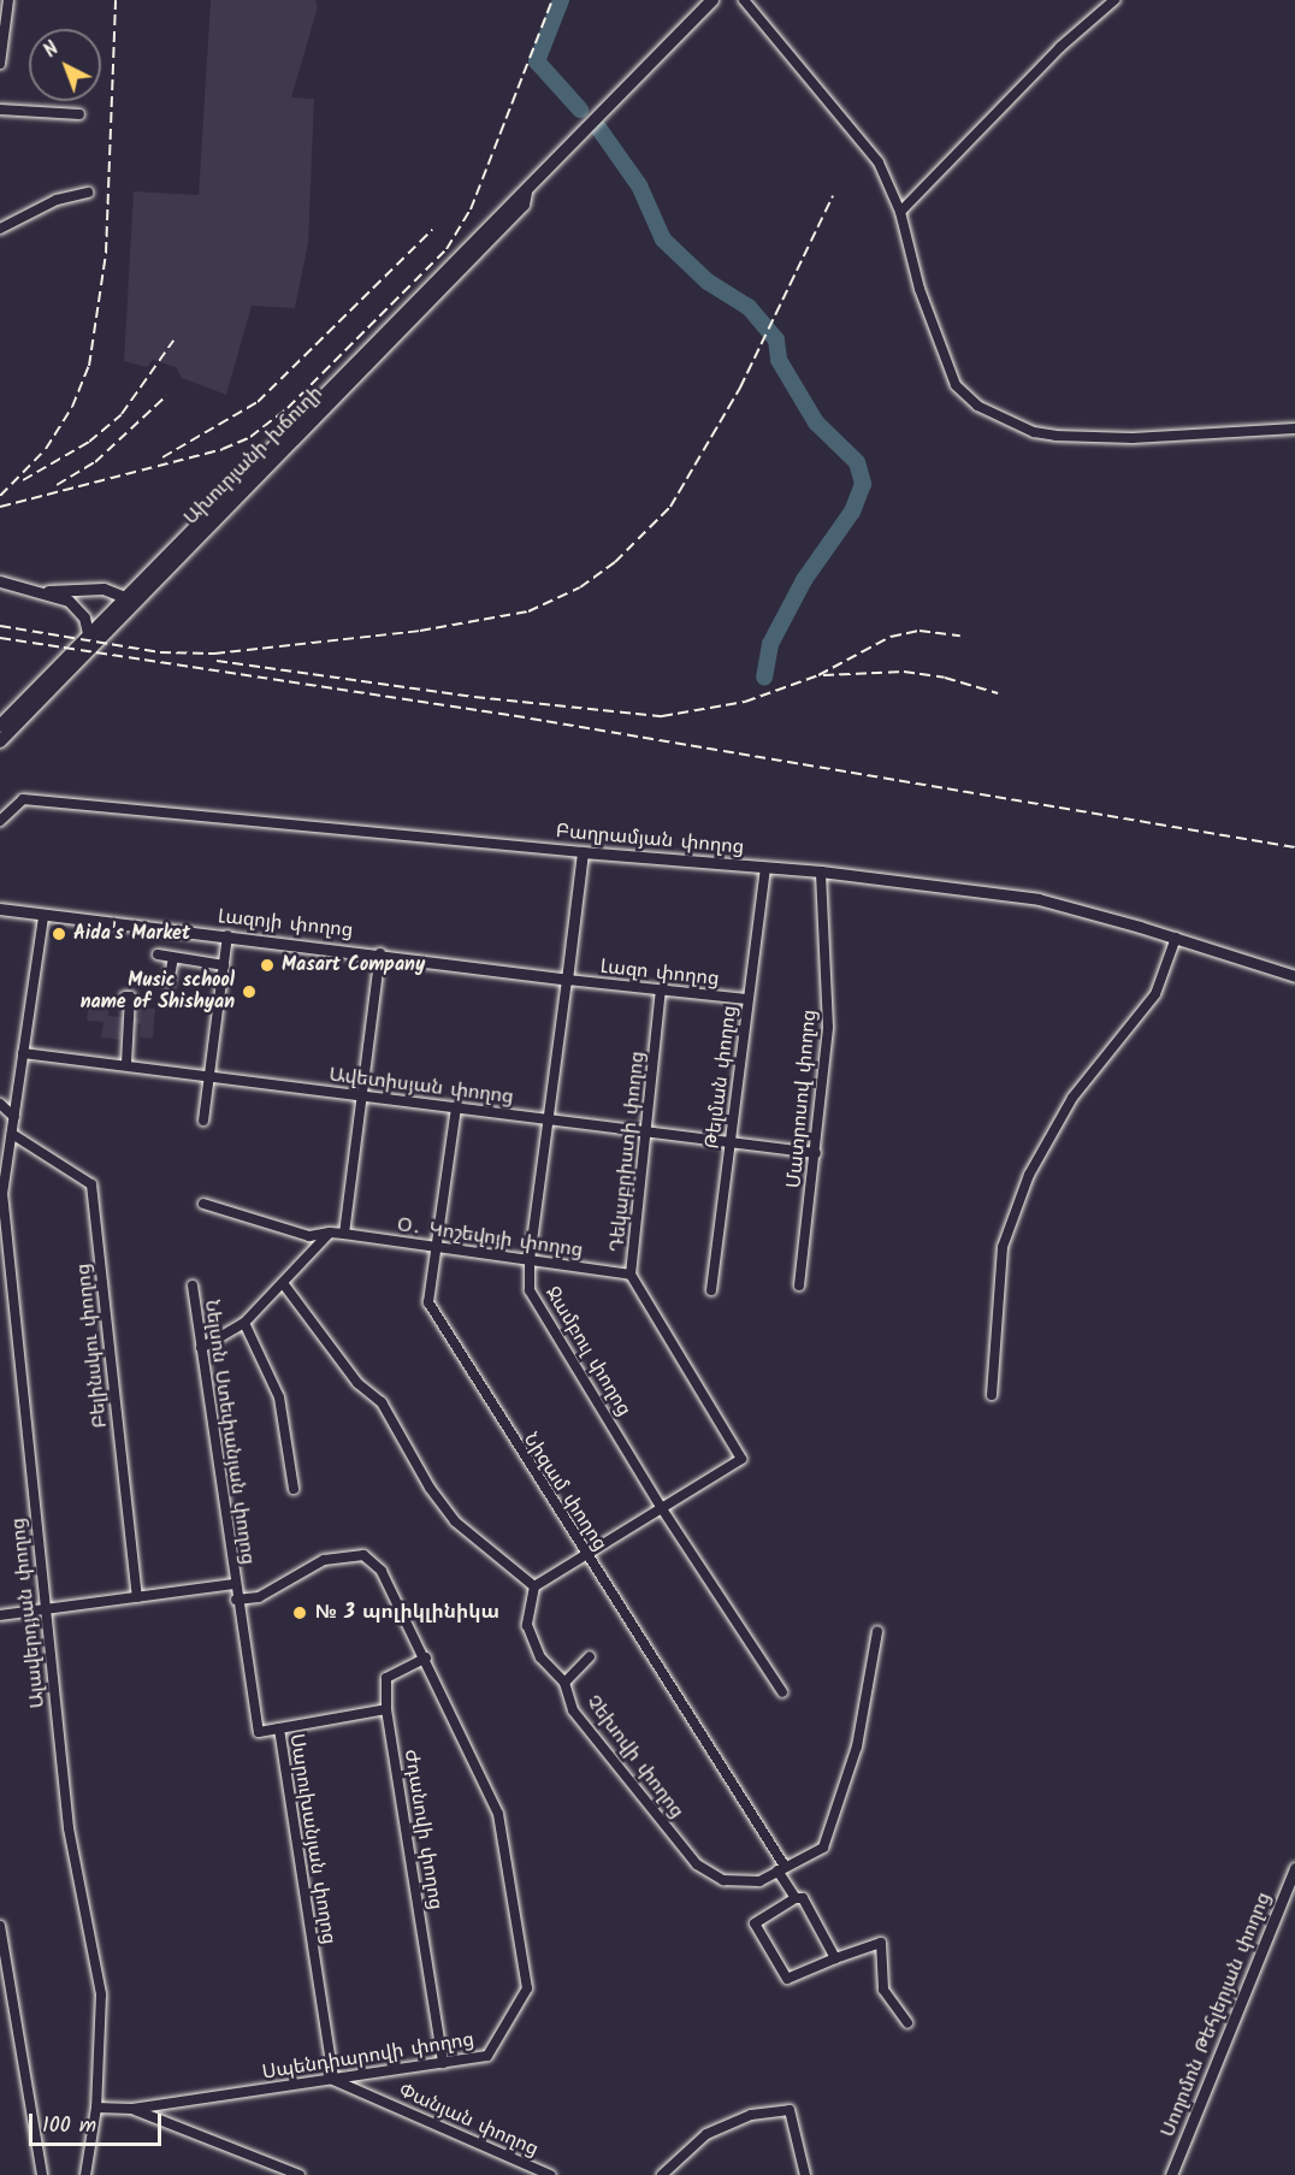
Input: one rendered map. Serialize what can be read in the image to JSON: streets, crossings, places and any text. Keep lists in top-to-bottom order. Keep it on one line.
{"streets":{"main road":["Ախուրյանի խճուղի"],"street":["Բաղրամյան փողոց","Լազոյի փողոց","Լազո փողոց","Թելման փողոց","Ավետիսյան փողոց","Մատրոսով փողոց","Դեկաբրիստի փողոց","Օ․ Կոշեվոյի փողոց","Բելինսկու փողոց","Ջամբուլ փողոց","Նելսոն Ստեփանյան փողոց","Նիզամ փողոց","Ալավերդյան փողոց","Չեխովի փողոց","Ժդանովի փողոց","Սարուխանյան փողոց","Սողոմոն Թեհլերյան փողոց","Սպենդիարովի փողոց","Փանյան փողոց"]},"crossings":[["Բաղրամյան փողոց","Թելման փողոց"],["Բաղրամյան փողոց","Մատրոսով փողոց"],["Բաղրամյան փողոց","Ջամբուլ փողոց"],["Լազոյի փողոց","Լազո փողոց"],["Լազոյի փողոց","Ջամբուլ փողոց"],["Լազոյի փողոց","Ալավերդյան փողոց"],["Լազո փողոց","Թելման փողոց"],["Լազո փողոց","Դեկաբրիստի փողոց"],["Լազո փողոց","Ջամբուլ փողոց"],["Թելման փողոց","Ավետիսյան փողոց"],["Ավետիսյան փողոց","Մատրոսով փողոց"],["Ավետիսյան փողոց","Դեկաբրիստի փողոց"],["Ավետիսյան փողոց","Ջամբուլ փողոց"],["Ավետիսյան փողոց","Նիզամ փողոց"],["Ավետիսյան փողոց","Ալավերդյան փողոց"],["Դեկաբրիստի փողոց","Օ․ Կոշեվոյի փողոց"],["Դեկաբրիստի փողոց","Ջամբուլ փողոց"],["Օ․ Կոշեվոյի փողոց","Ջամբուլ փողոց"],["Օ․ Կոշեվոյի փողոց","Նիզամ փողոց"],["Բելինսկու փողոց","Ալավերդյան փողոց"],["Նելսոն Ստեփանյան փողոց","Սարուխանյան փողոց"],["Նիզամ փողոց","Չեխովի փողոց"],["Ալավերդյան փողոց","Սպենդիարովի փողոց"],["Ժդանովի փողոց","Սպենդիարովի փողոց"],["Սարուխանյան փողոց","Սպենդիարովի փողոց"],["Սարուխանյան փողոց","Փանյան փողոց"],["Սպենդիարովի փողոց","Փանյան փողոց"]],"places":["Aida's Market","Masart Company","Music school name of Shishyan","№ 3 պոլիկլինիկա"],"scale_bar":"100 m","north":"top left"}
